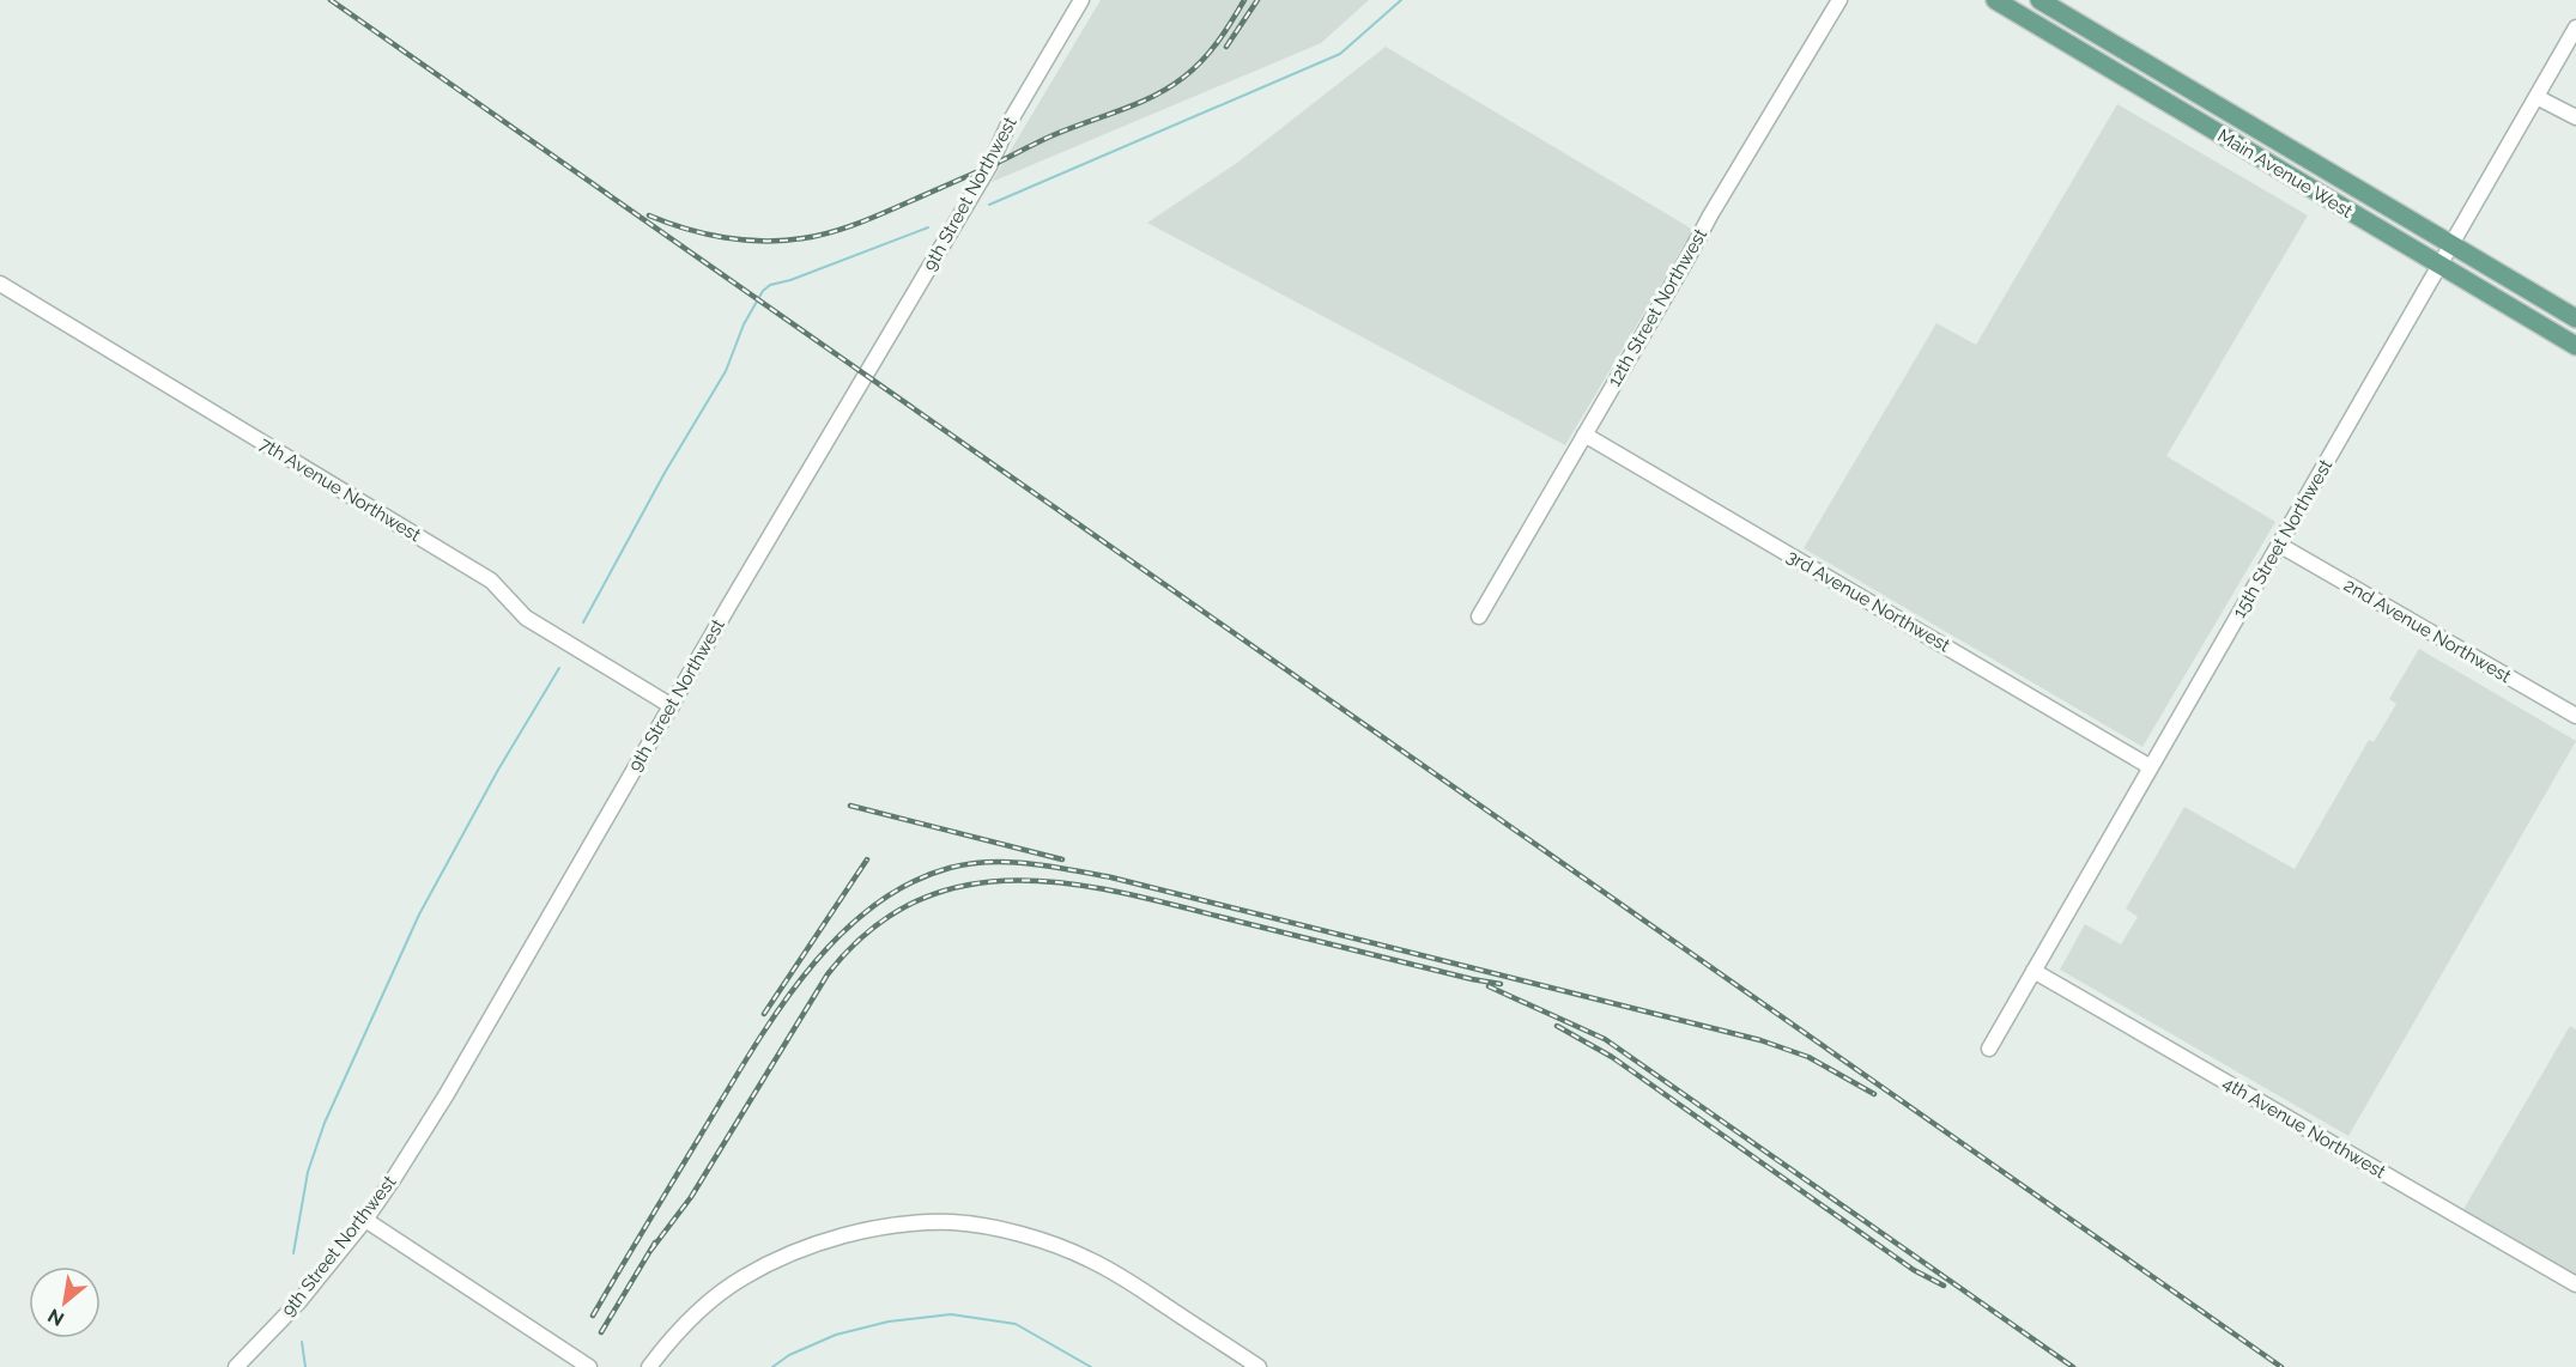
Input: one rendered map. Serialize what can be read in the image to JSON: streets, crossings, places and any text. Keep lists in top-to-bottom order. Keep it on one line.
{"streets":{"main road":["Main Avenue West"],"street":["9th Street Northwest","12th Street Northwest","7th Avenue Northwest","15th Street Northwest","3rd Avenue Northwest","2nd Avenue Northwest","4th Avenue Northwest"]},"crossings":[["Main Avenue West","15th Street Northwest"],["9th Street Northwest","7th Avenue Northwest"],["12th Street Northwest","3rd Avenue Northwest"],["15th Street Northwest","3rd Avenue Northwest"],["15th Street Northwest","2nd Avenue Northwest"],["15th Street Northwest","4th Avenue Northwest"]],"north":"bottom left"}
